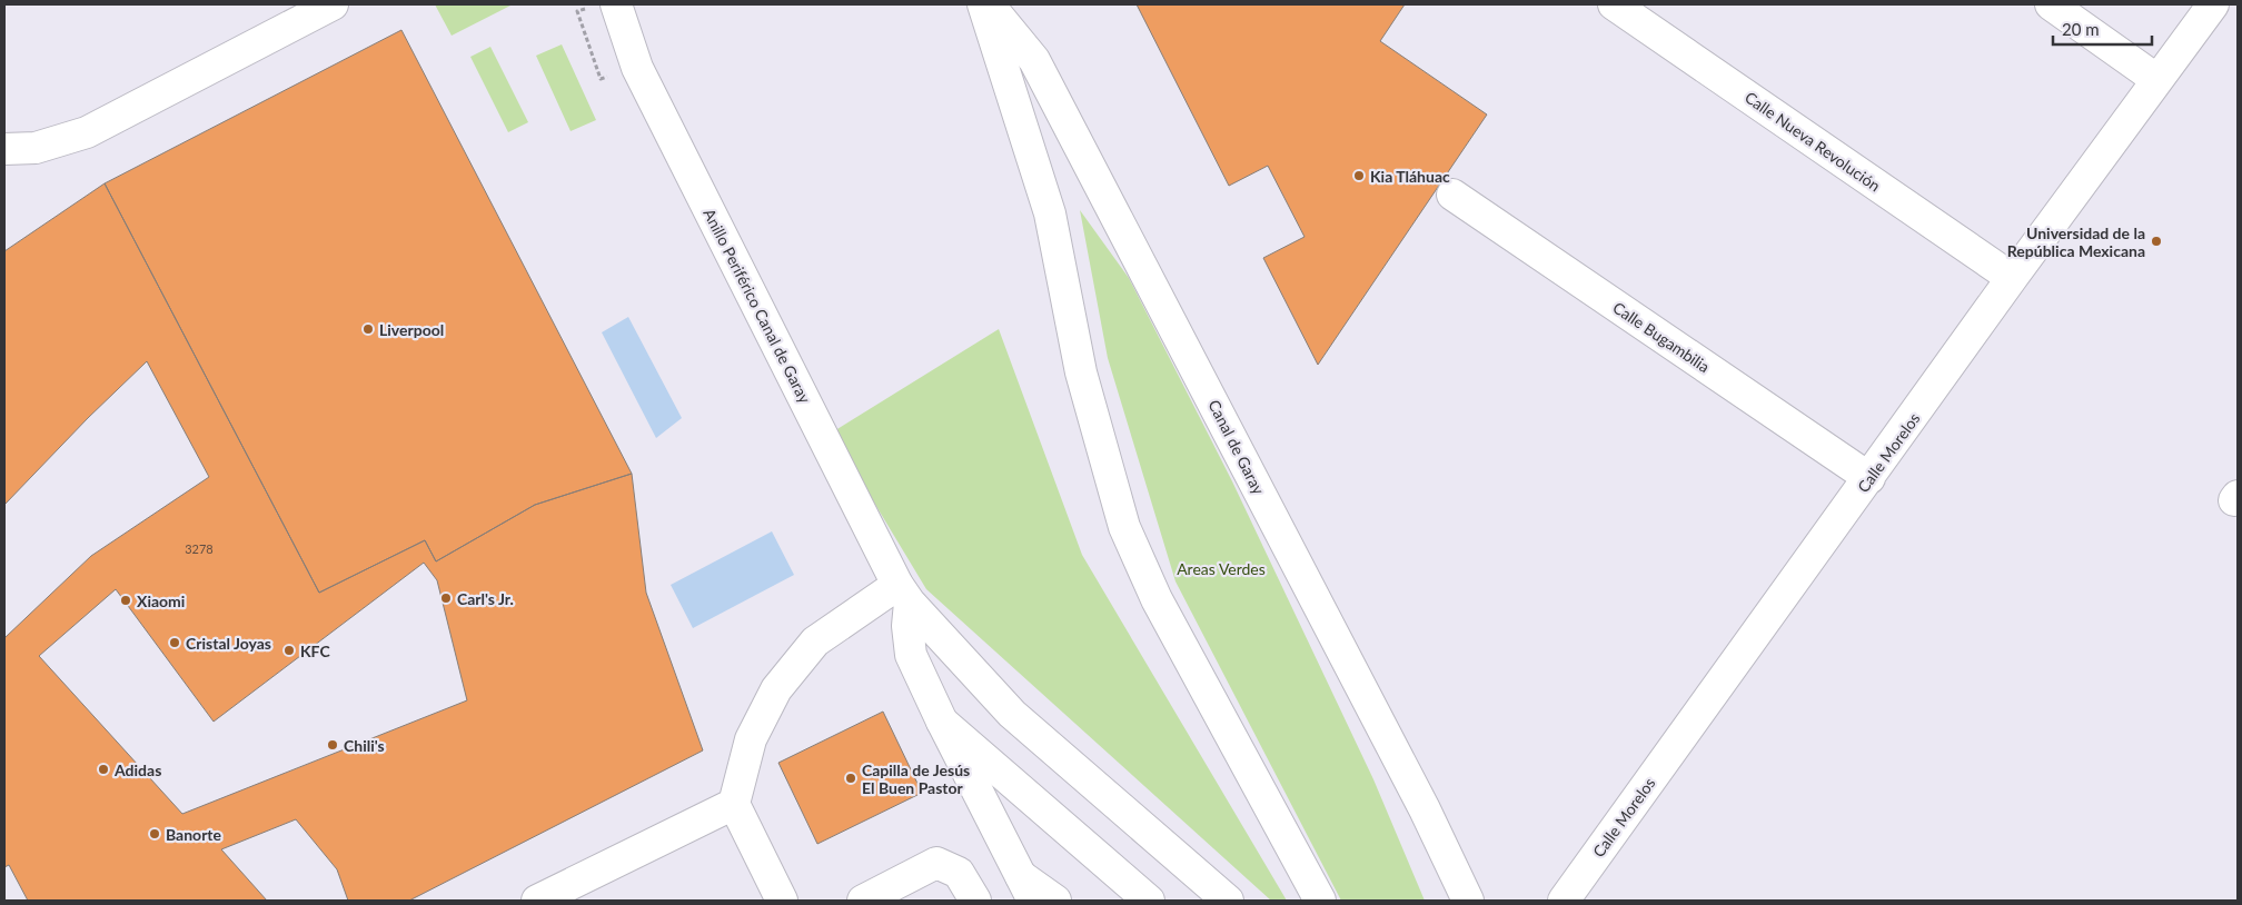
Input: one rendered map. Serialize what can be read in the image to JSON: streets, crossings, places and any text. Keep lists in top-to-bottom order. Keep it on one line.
{"streets":{"main road":["Calle Nueva Revolución","Anillo Periférico Canal de Garay","Calle Bugambilia","Canal de Garay","Calle Morelos"]},"crossings":[["Calle Nueva Revolución","Calle Morelos"],["Calle Bugambilia","Calle Morelos"]],"parks":["Areas Verdes"],"places":["Kia Tláhuac","Universidad de la República Mexicana","Liverpool","Carl's Jr.","Xiaomi","Cristal Joyas","KFC","Chili's","Adidas","Capilla de Jesús El Buen Pastor","Banorte"],"house_numbers":["3278"],"scale_bar":"20 m"}
